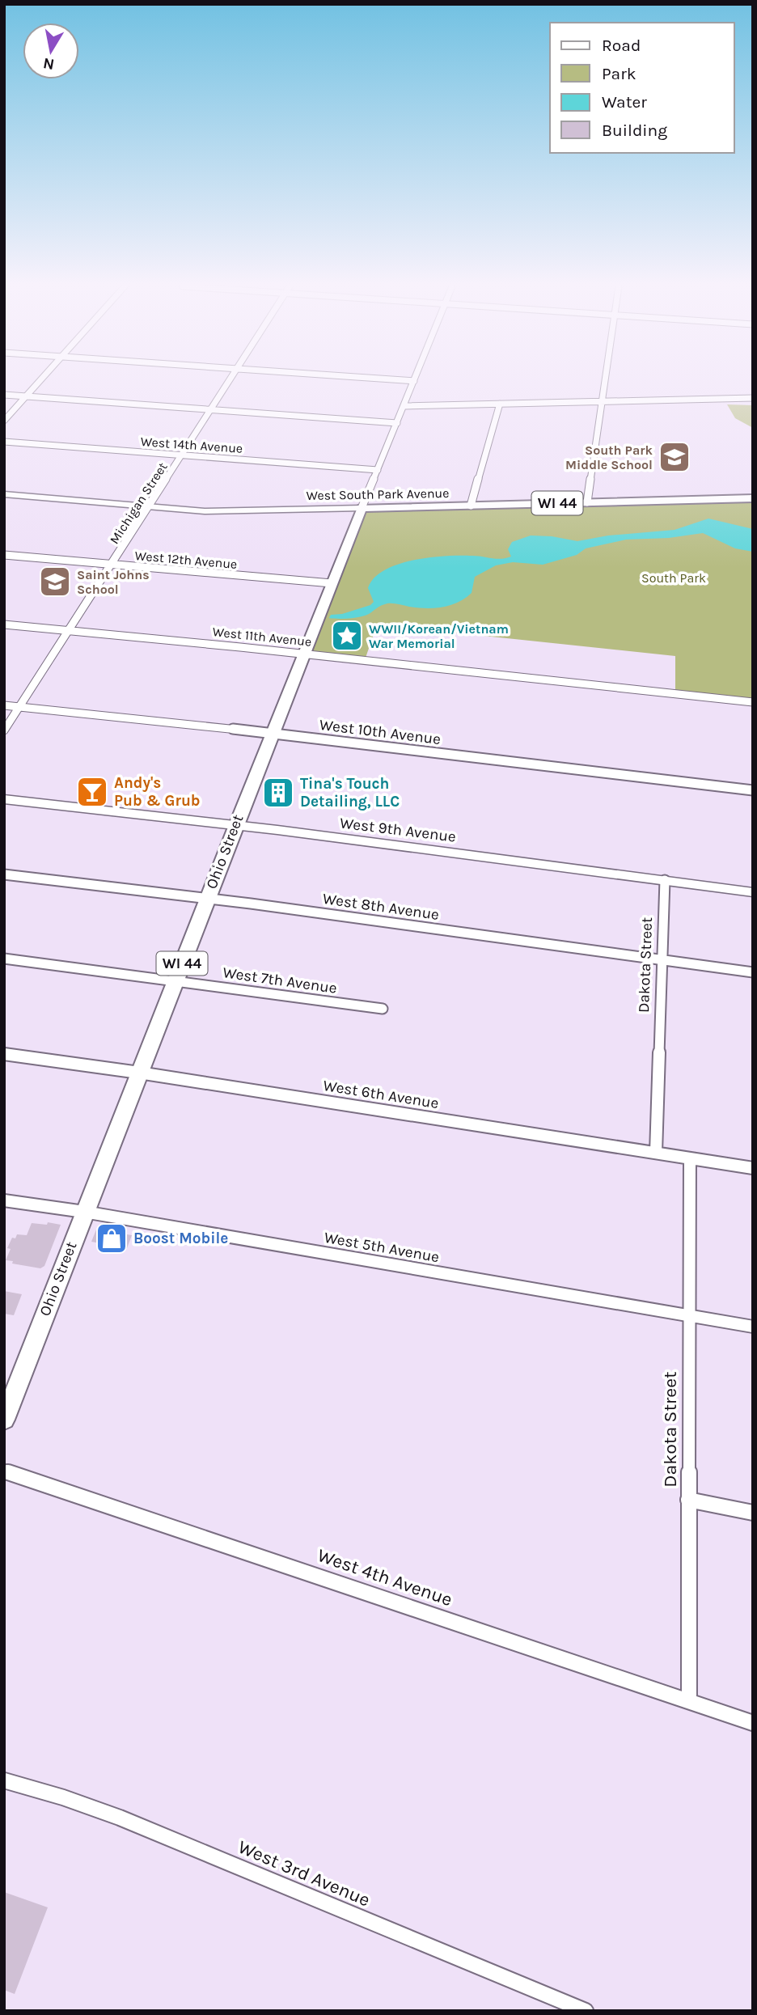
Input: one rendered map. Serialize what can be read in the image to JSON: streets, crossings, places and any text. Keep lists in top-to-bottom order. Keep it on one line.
{"streets":{"main road":["West South Park Avenue","WI 44","West 9th Avenue","Ohio Street"],"street":["West 14th Avenue","Michigan Street","West 12th Avenue","West 11th Avenue","West 10th Avenue","West 8th Avenue","Dakota Street","West 7th Avenue","West 6th Avenue","West 5th Avenue","West 4th Avenue","West 3rd Avenue"]},"crossings":[["West 14th Avenue","Michigan Street"],["West 14th Avenue","Ohio Street"],["West South Park Avenue","Michigan Street"],["West South Park Avenue","Ohio Street"],["Michigan Street","West 12th Avenue"],["Michigan Street","West 11th Avenue"],["Michigan Street","West 10th Avenue"],["West 12th Avenue","Ohio Street"],["West 11th Avenue","Ohio Street"],["West 10th Avenue","Ohio Street"],["West 9th Avenue","Ohio Street"],["West 9th Avenue","Dakota Street"],["Ohio Street","West 8th Avenue"],["Ohio Street","West 7th Avenue"],["Ohio Street","West 6th Avenue"],["Ohio Street","West 5th Avenue"],["West 8th Avenue","Dakota Street"],["Dakota Street","West 6th Avenue"],["Dakota Street","West 5th Avenue"],["Dakota Street","West 4th Avenue"]],"parks":["South Park"],"places":{"school or university":["South Park Middle School","Saint Johns School"],"place":["WWII/Korean/Vietnam War Memorial"],"bar":["Andy's Pub & Grub"],"building":["Tina's Touch Detailing, LLC"],"shop":["Boost Mobile"]},"legend":["Road","Park","Water","Building"],"north":"bottom"}
